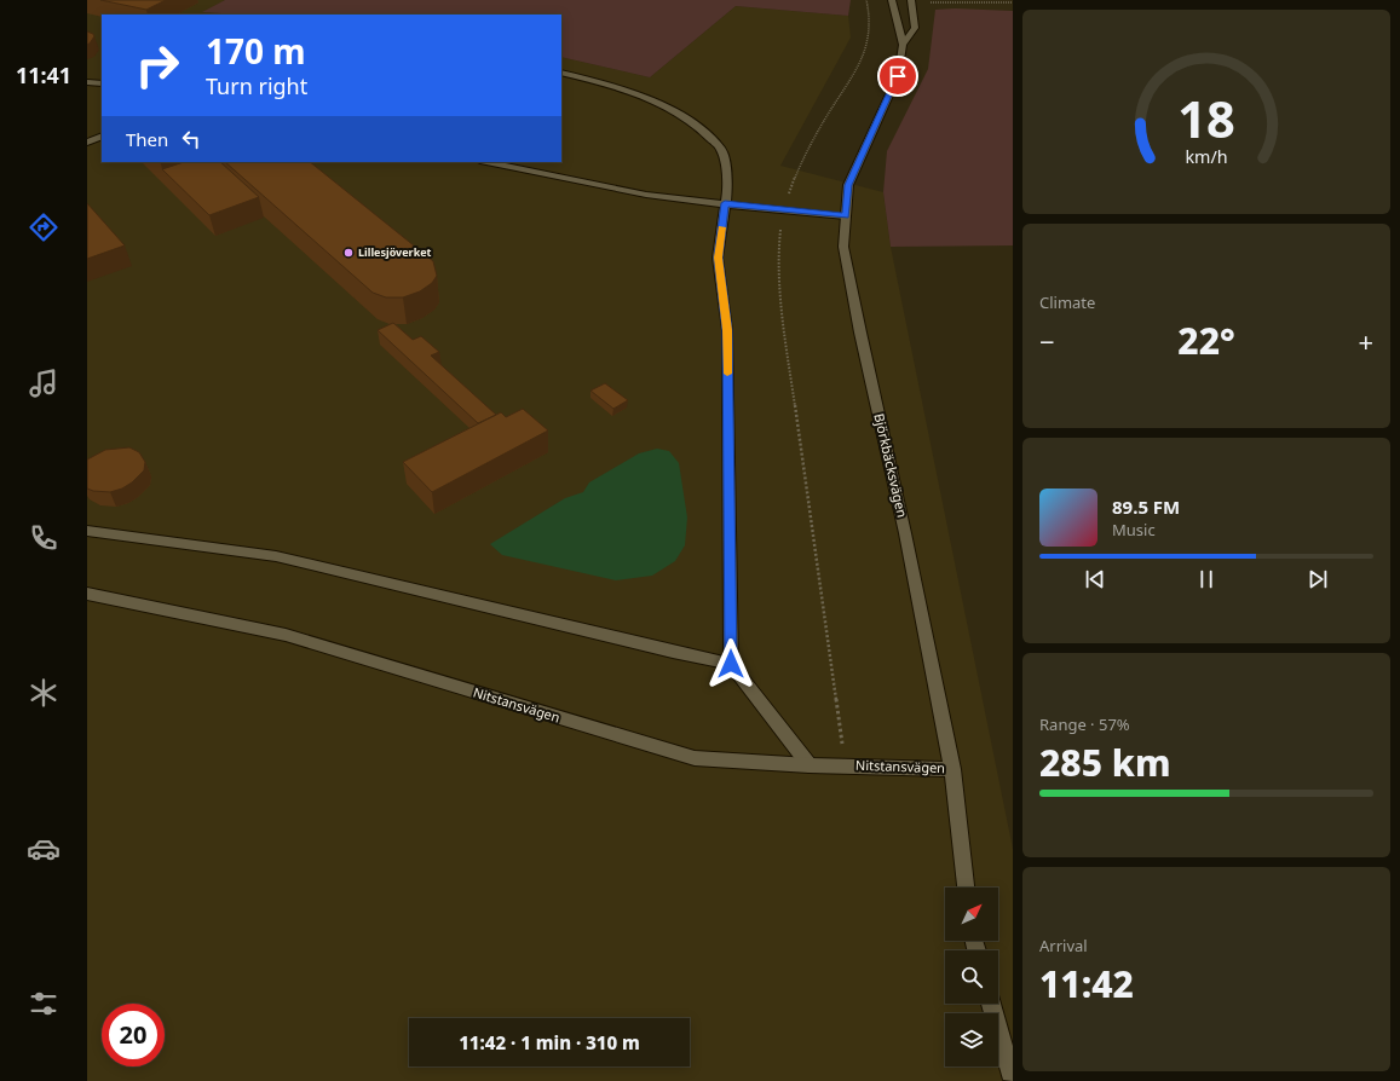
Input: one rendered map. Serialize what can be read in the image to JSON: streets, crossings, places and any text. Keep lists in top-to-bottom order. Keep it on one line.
{"streets":{"street":["Björkbäcksvägen","Nitstansvägen"]},"crossings":[["Björkbäcksvägen","Nitstansvägen"]],"places":["Lillesjöverket"],"north":"top right","page":{"tabs":"11:41","turn":["170 m","Turn right"],"then":"Then","tile":["Climate",["Range · 57%","285 km"],["Arrival","11:42"]],"heat":["−","22°","+"],"song":["89.5 FM","Music"],"limit":"20","trip":"11:42 · 1 min · 310 m","gauge":["18","km/h"]}}
